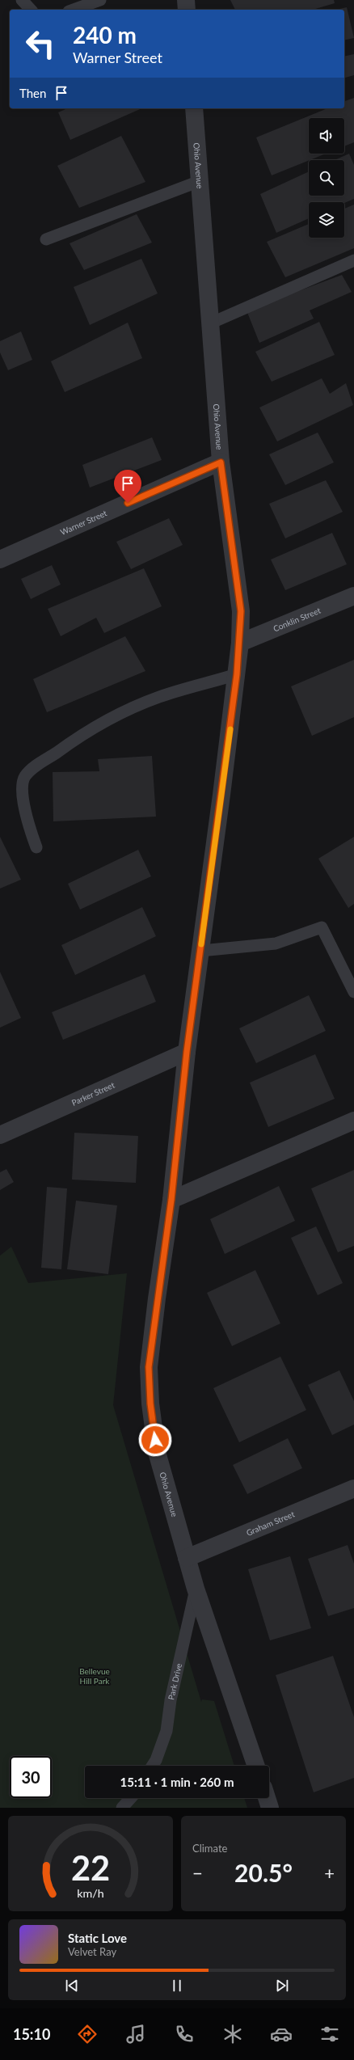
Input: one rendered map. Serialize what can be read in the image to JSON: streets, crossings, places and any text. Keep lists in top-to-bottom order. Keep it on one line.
{"streets":{"street":["Ohio Avenue","Warner Street","Conklin Street","Parker Street","Graham Street"],"lane":["Park Drive"]},"crossings":[["Ohio Avenue","Warner Street"],["Ohio Avenue","Conklin Street"],["Ohio Avenue","Parker Street"],["Ohio Avenue","Graham Street"],["Ohio Avenue","Park Drive"]],"parks":["Bellevue Hill Park"],"page":{"turn":["240 m","Warner Street"],"then":"Then","limit":"30","trip":"15:11 · 1 min · 260 m","tile":"Climate","heat":["−","20.5°","+"],"song":["Static Love","Velvet Ray"],"tabs":"15:10","gauge":["22","km/h"]}}
